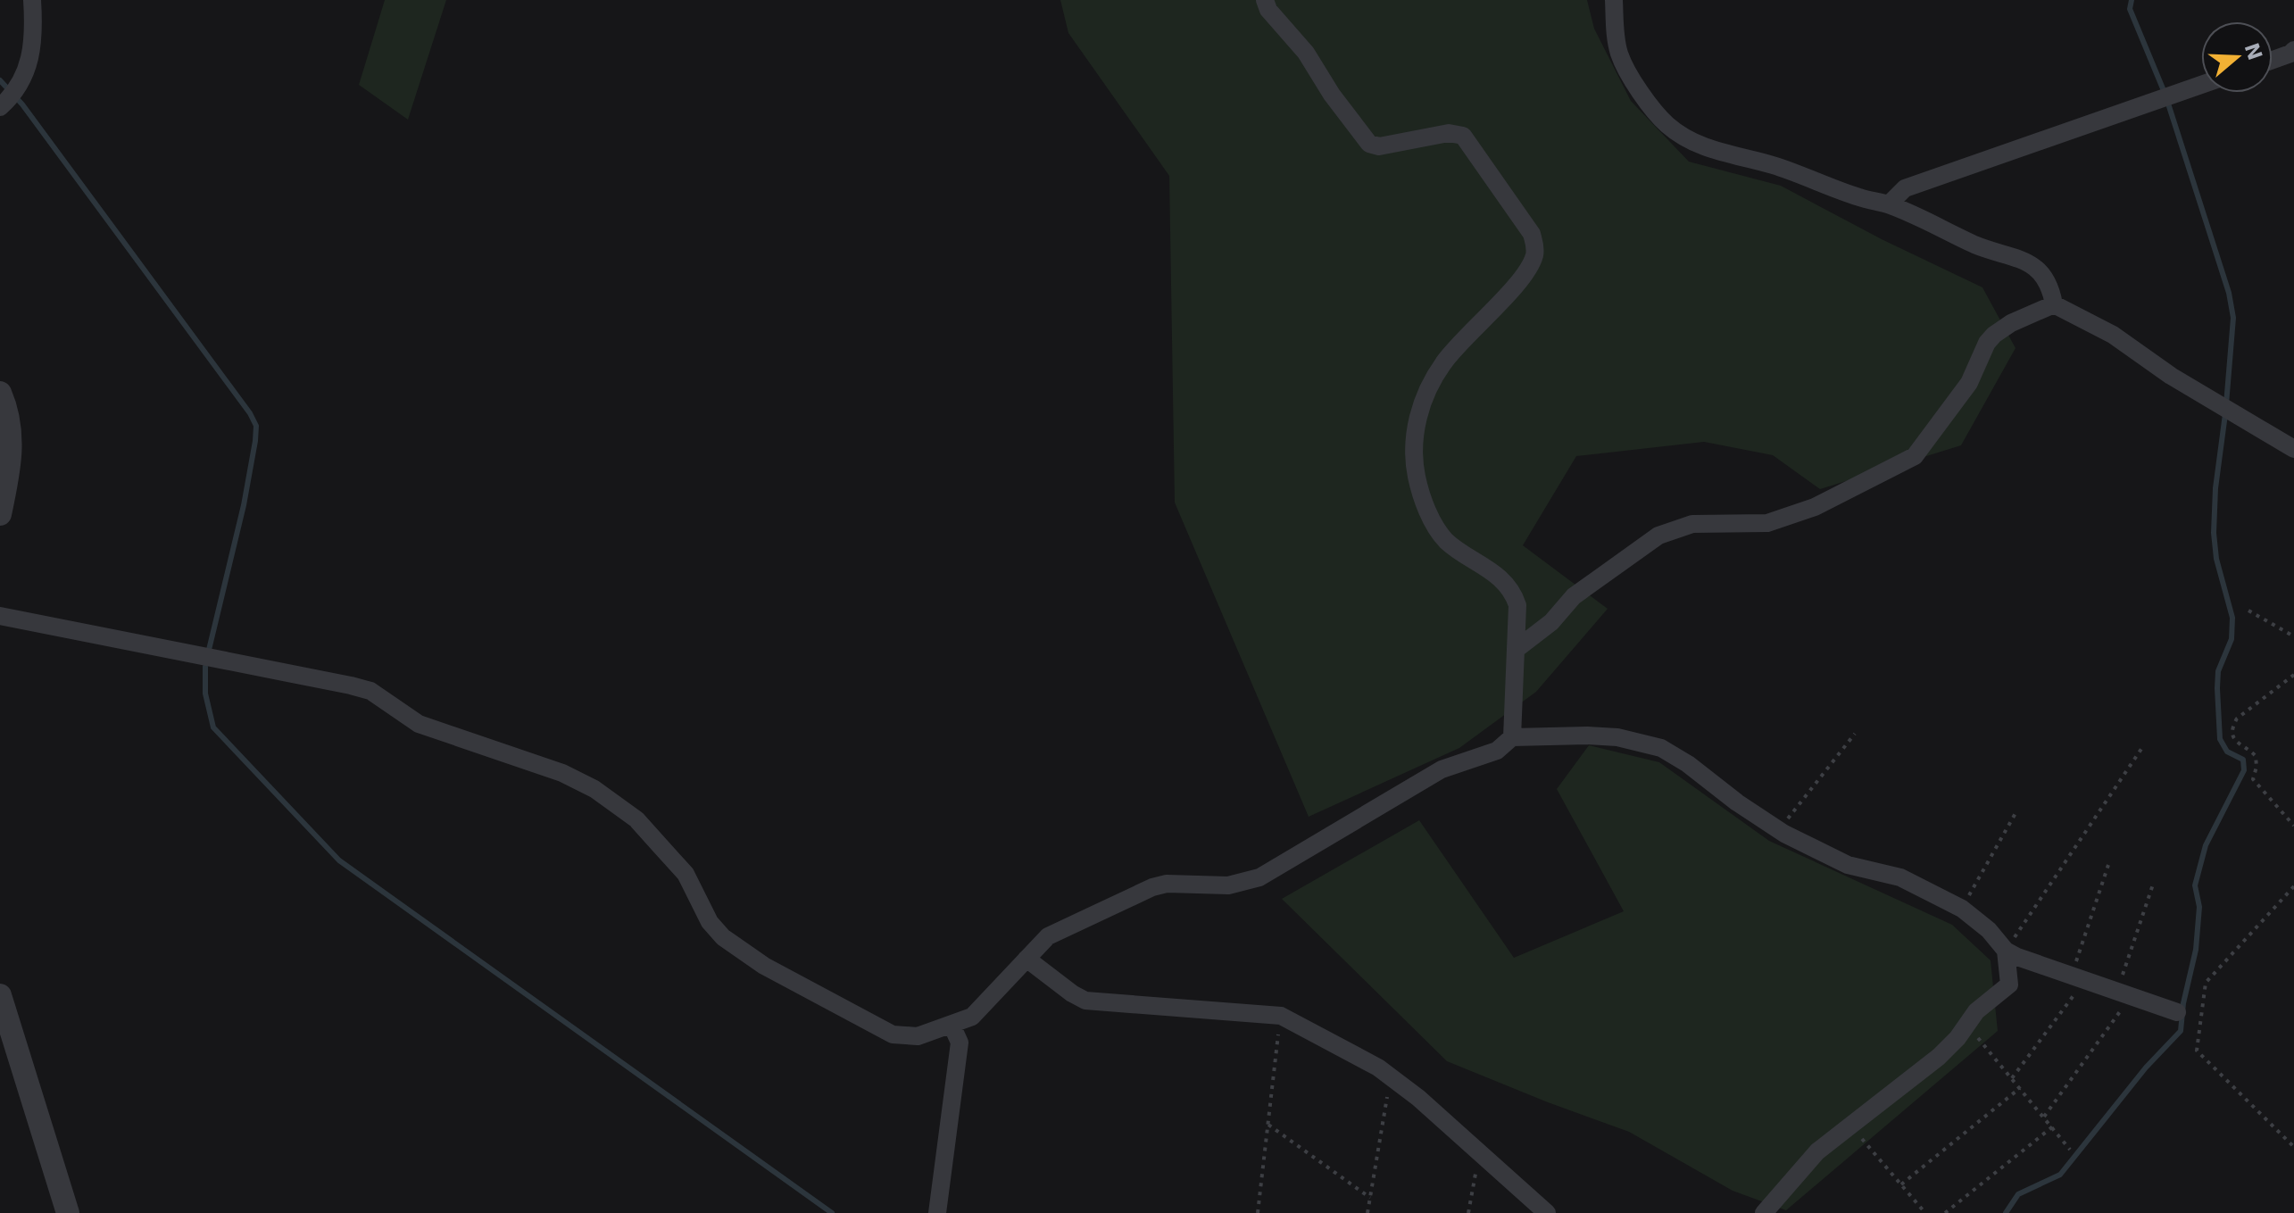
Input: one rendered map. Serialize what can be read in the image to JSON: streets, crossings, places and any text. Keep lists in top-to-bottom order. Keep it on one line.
{"north":"right"}
